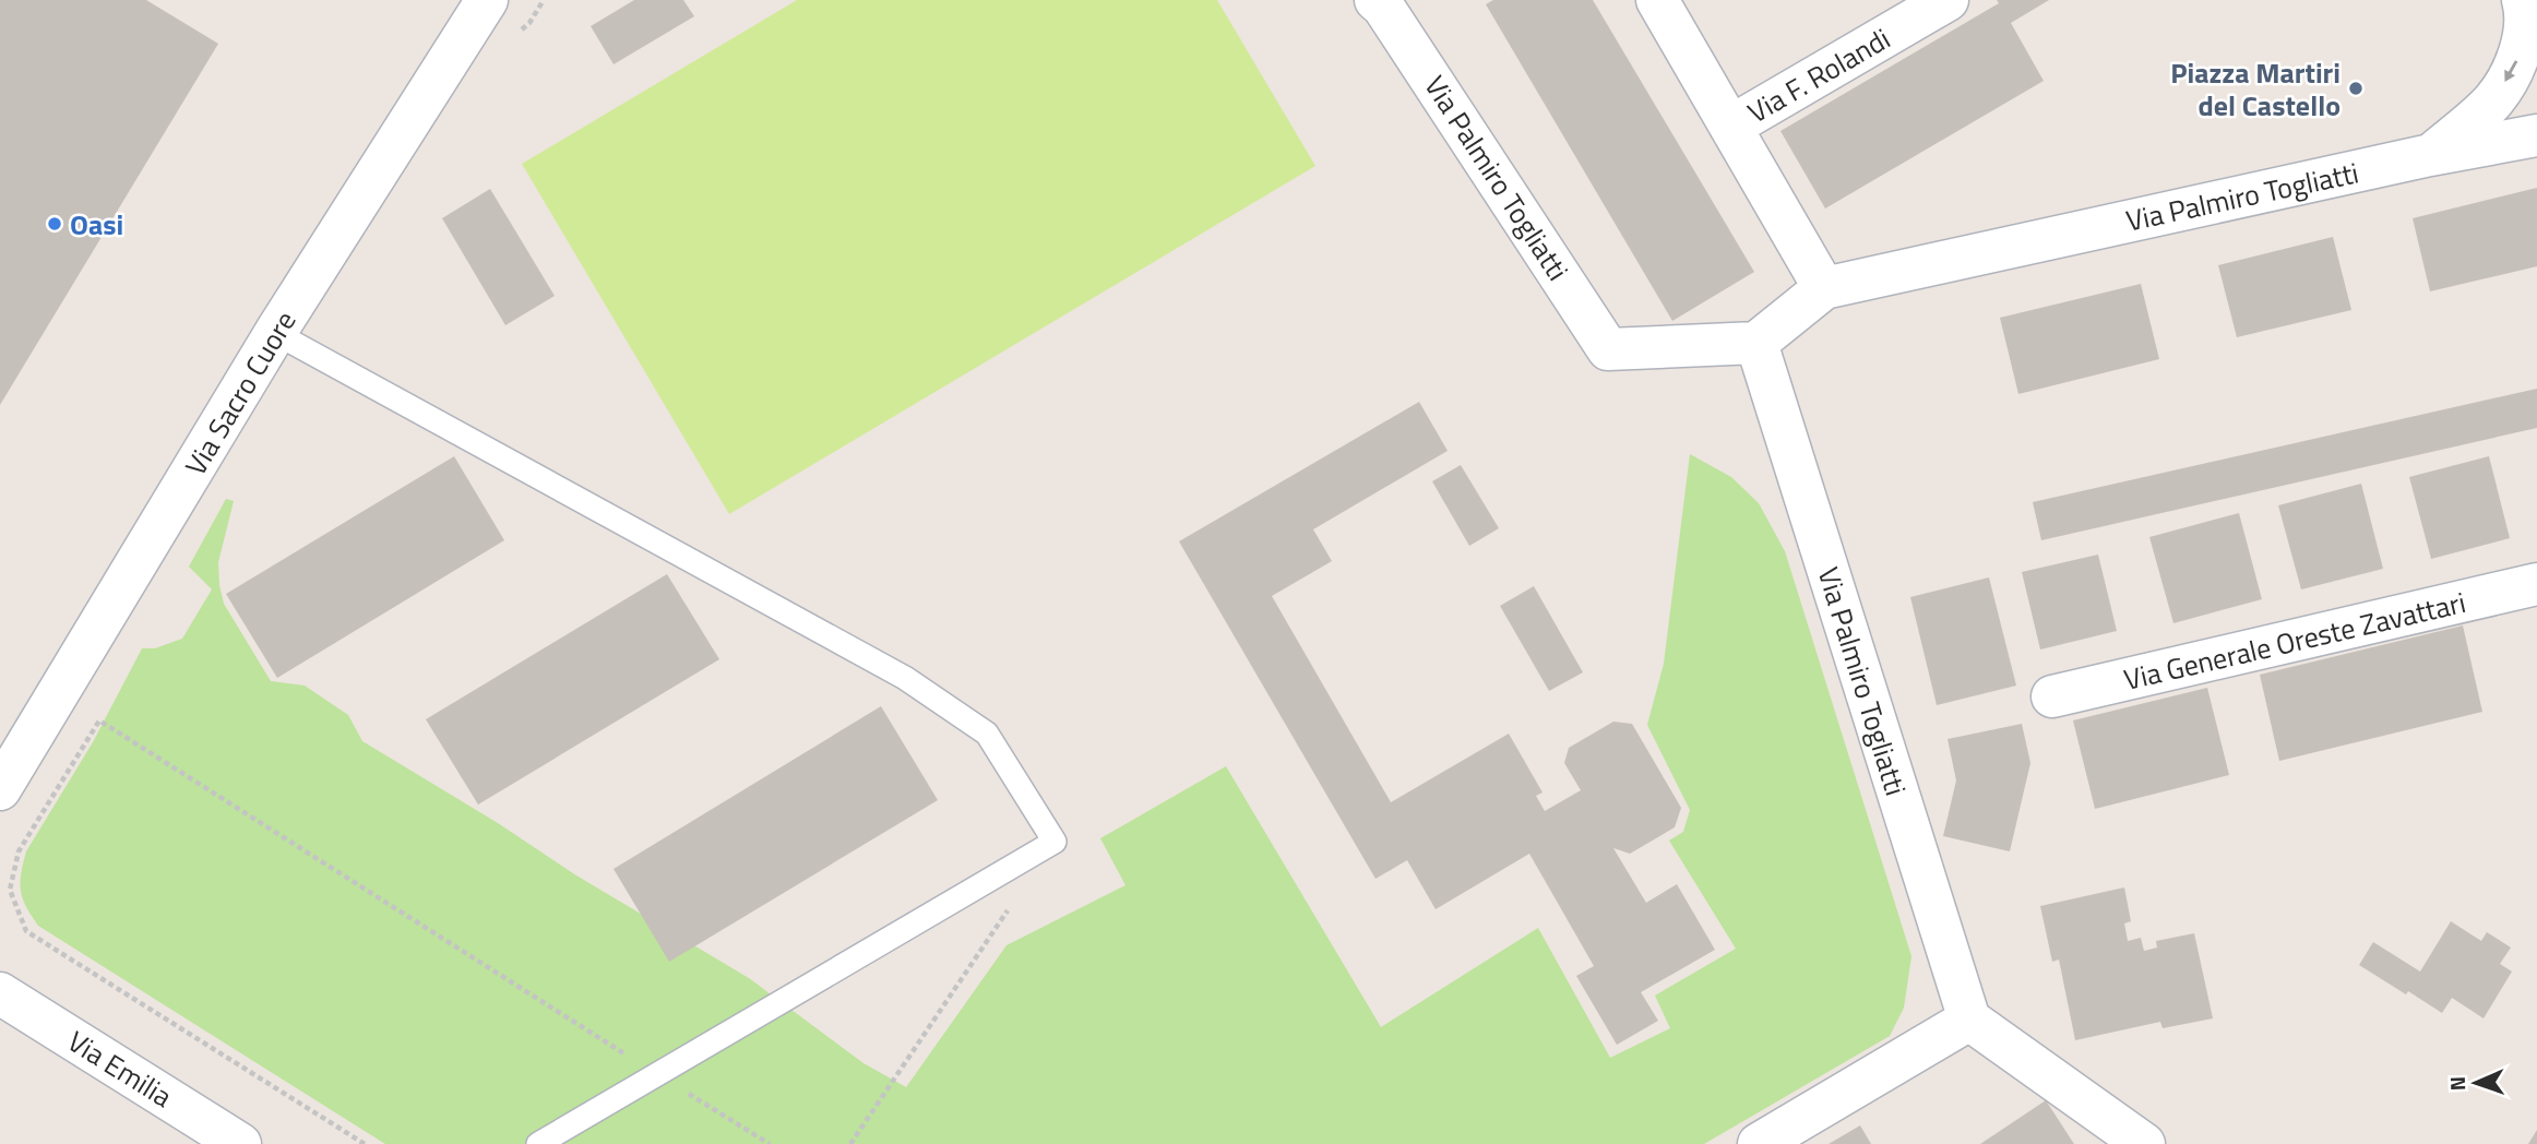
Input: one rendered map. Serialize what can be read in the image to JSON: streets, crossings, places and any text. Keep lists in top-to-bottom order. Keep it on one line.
{"streets":{"street":["Via F. Rolandi","Via Palmiro Togliatti","Via Sacro Cuore","Via Generale Oreste Zavattari","Via Emilia"]},"crossings":[["Via F. Rolandi","Via Palmiro Togliatti"]],"places":["Piazza Martiri del Castello","Oasi"],"north":"left"}
